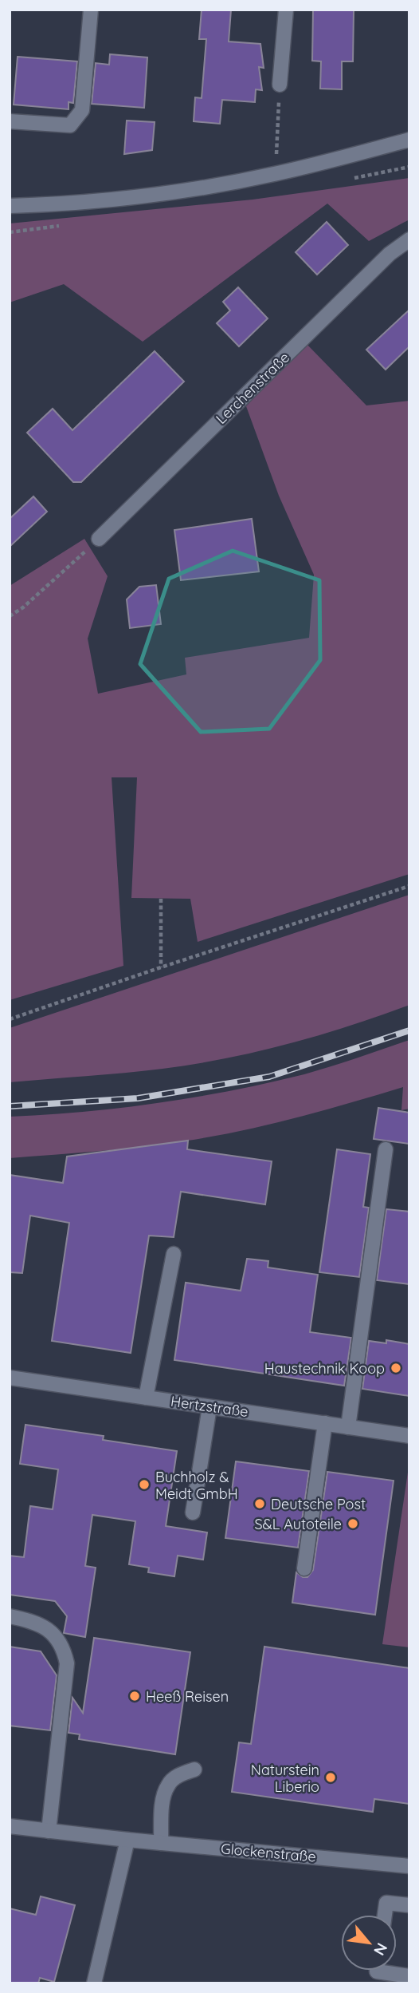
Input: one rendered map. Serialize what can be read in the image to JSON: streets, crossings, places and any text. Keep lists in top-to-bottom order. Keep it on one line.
{"streets":{"street":["Lerchenstraße","Hertzstraße","Glockenstraße"]},"places":["Haustechnik Koop","Buchholz & Meidt GmbH","Deutsche Post","S&L Autoteile","Heeß Reisen","Naturstein Liberio"],"north":"bottom right"}
